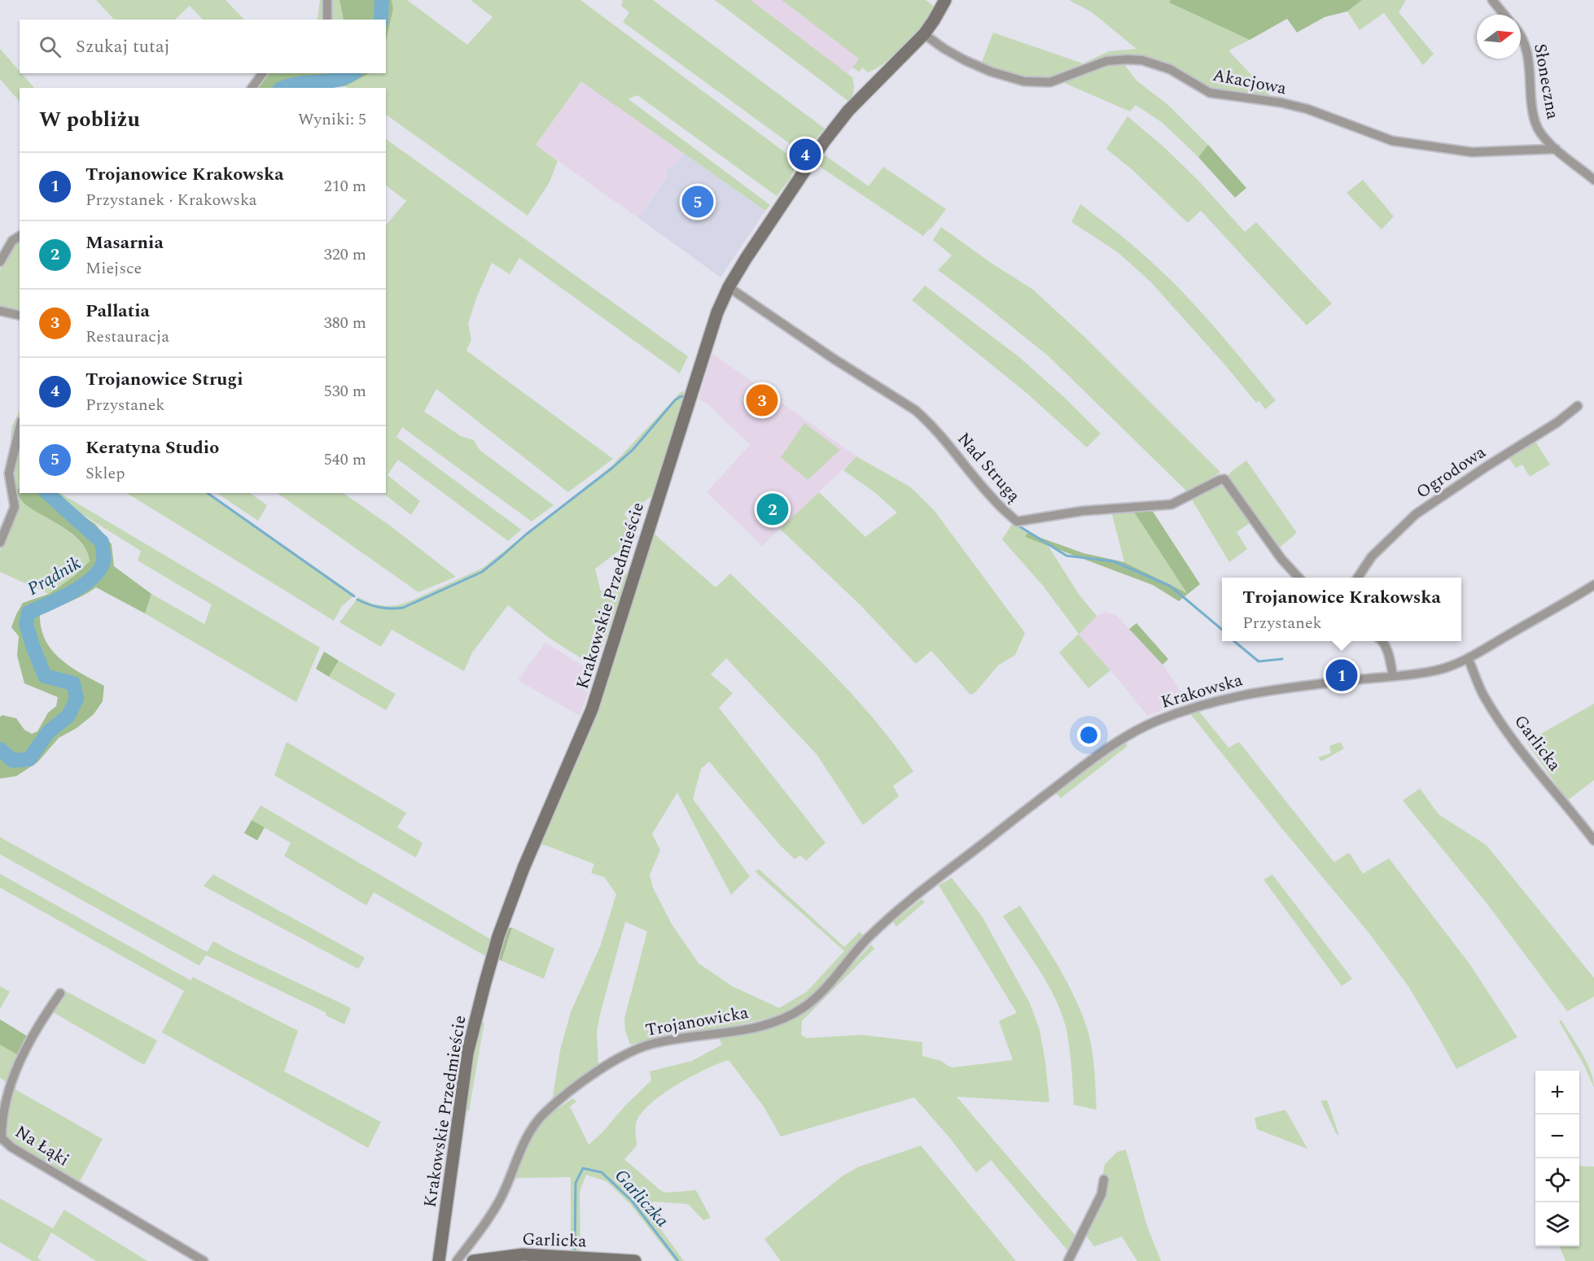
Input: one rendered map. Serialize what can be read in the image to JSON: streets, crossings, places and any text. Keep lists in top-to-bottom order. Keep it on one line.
{"streets":{"main road":["Krakowskie Przedmieście","Garlicka"],"street":["Akacjowa","Słoneczna","Nad Strugą","Ogrodowa","Krakowska","Trojanowicka","Na Łąki"]},"crossings":[["Akacjowa","Słoneczna"],["Akacjowa","Krakowskie Przedmieście"],["Nad Strugą","Krakowskie Przedmieście"],["Krakowska","Garlicka"],["Krakowska","Trojanowicka"]],"water":["Prądnik","Garliczka"],"north":"right","page":{"search":"Szukaj tutaj","heading":["W pobliżu","Wyniki: 5"],"pins":["4","5","3","2","1"],"list":[{"mark":"1","name":"Trojanowice Krakowska","note":"Przystanek · Krakowska","value":"210 m"},{"mark":"2","name":"Masarnia","note":"Miejsce","value":"320 m"},{"mark":"3","name":"Pallatia","note":"Restauracja","value":"380 m"},{"mark":"4","name":"Trojanowice Strugi","note":"Przystanek","value":"530 m"},{"mark":"5","name":"Keratyna Studio","note":"Sklep","value":"540 m"}],"popup":["Trojanowice Krakowska","Przystanek"],"map_buttons":["+","−"]}}
